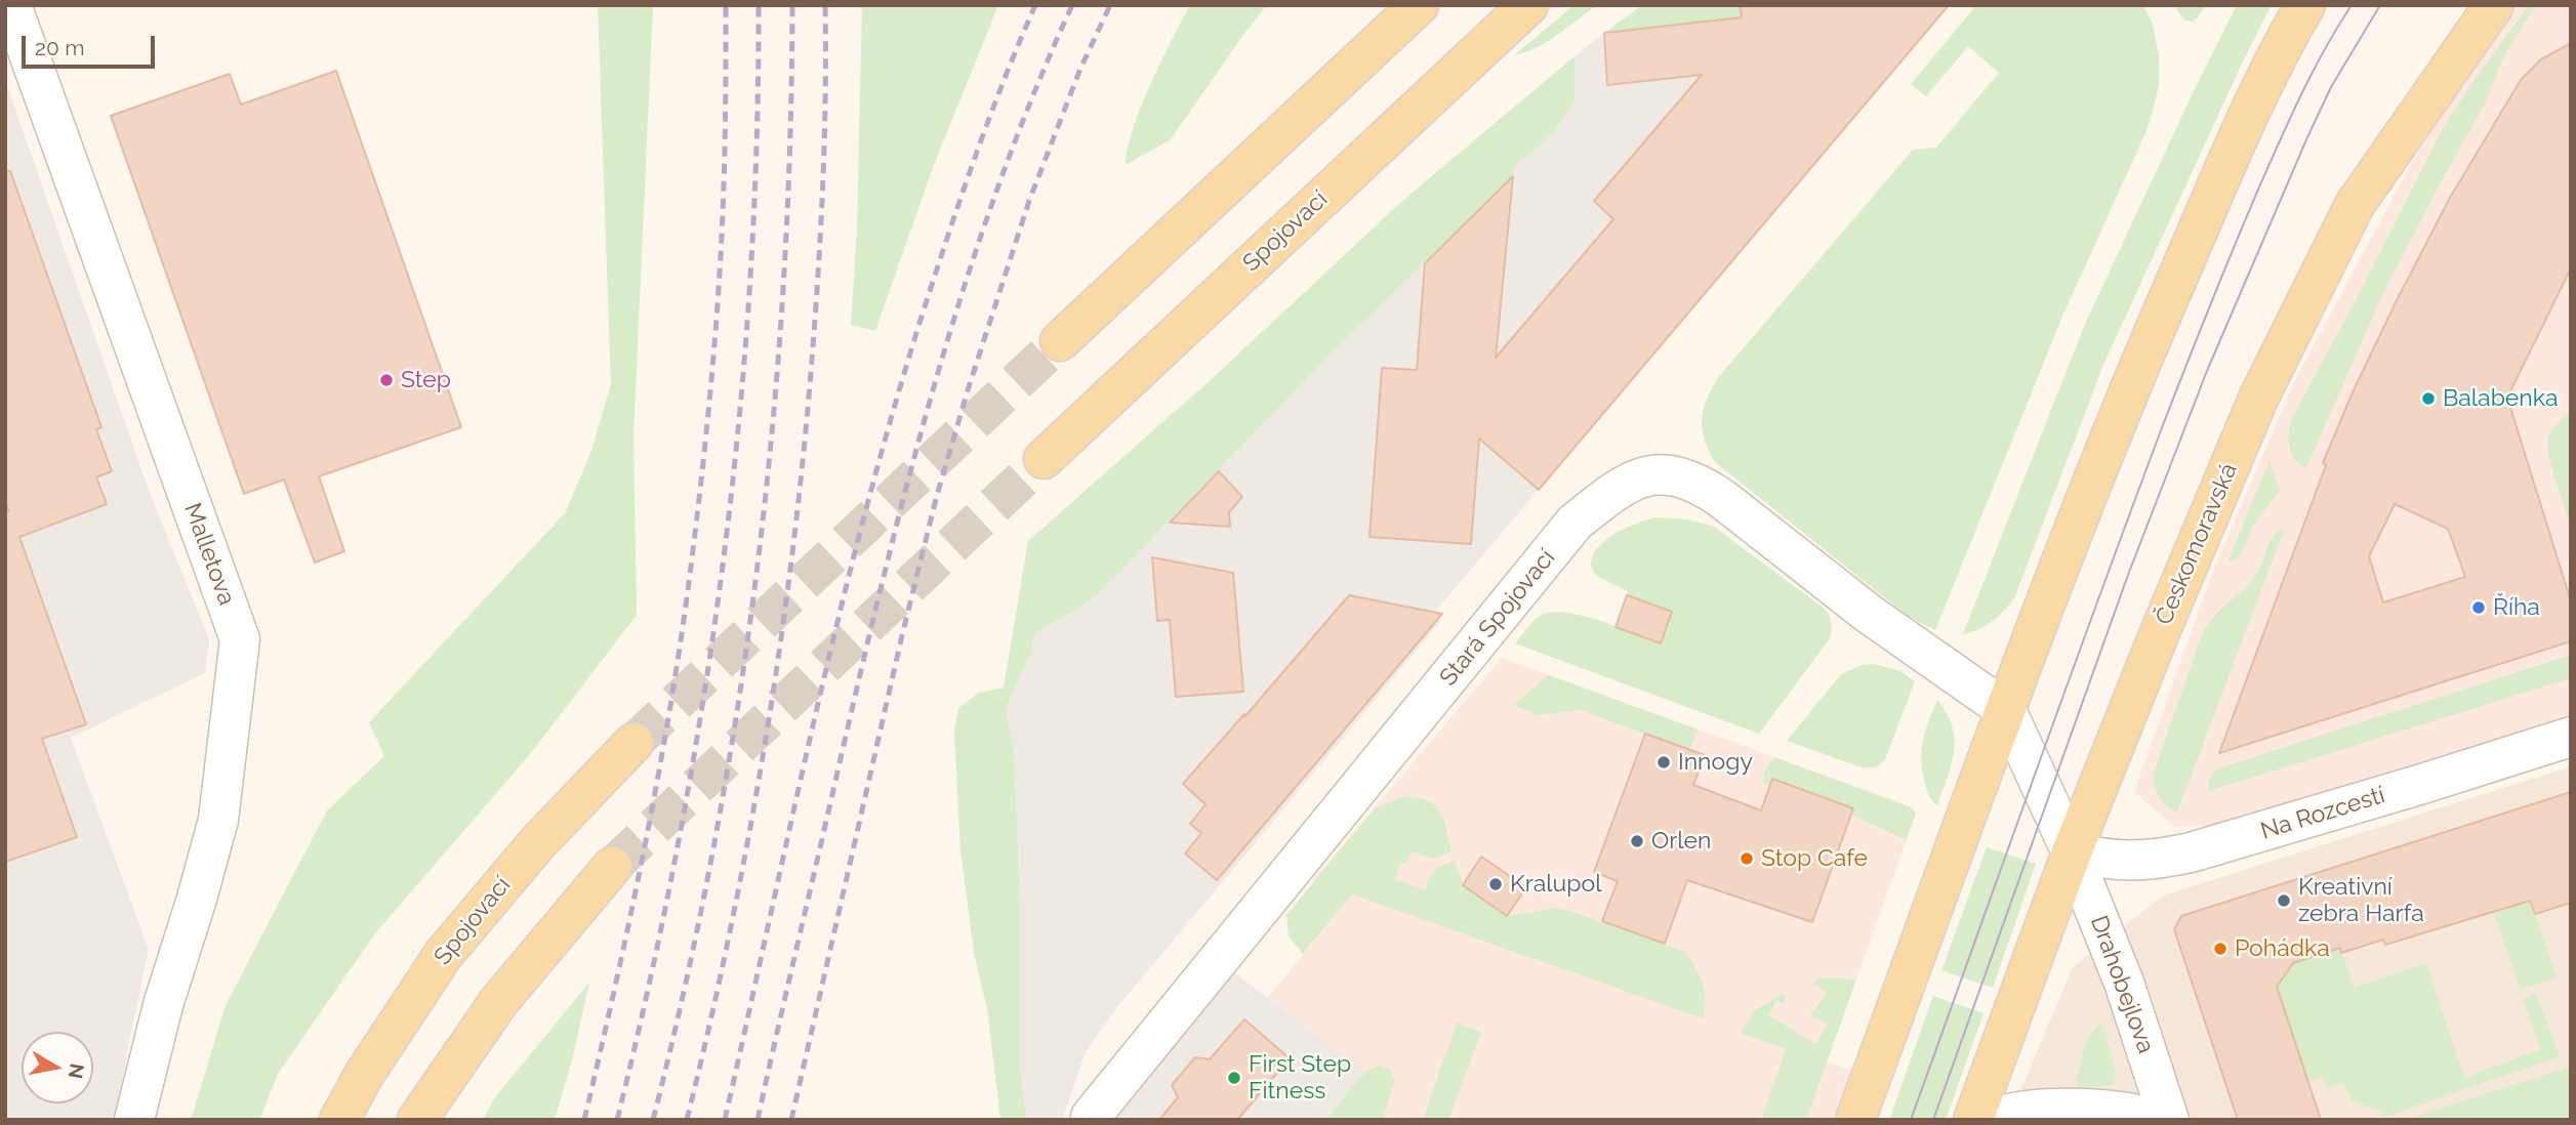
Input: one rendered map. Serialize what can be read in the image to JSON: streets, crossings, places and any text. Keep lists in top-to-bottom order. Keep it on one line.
{"streets":{"main road":["Spojovací","Českomoravská"],"street":["Malletova","Stará Spojovací","Na Rozcestí","Drahobejlova"]},"crossings":[["Českomoravská","Na Rozcestí"],["Českomoravská","Drahobejlova"],["Stará Spojovací","Drahobejlova"],["Na Rozcestí","Drahobejlova"]],"places":["Step","Balabenka","Říha","Innogy","Orlen","Stop Cafe","Kralupol","Kreativní zebra Harfa","Pohádka","First Step Fitness"],"scale_bar":"20 m","north":"right"}
